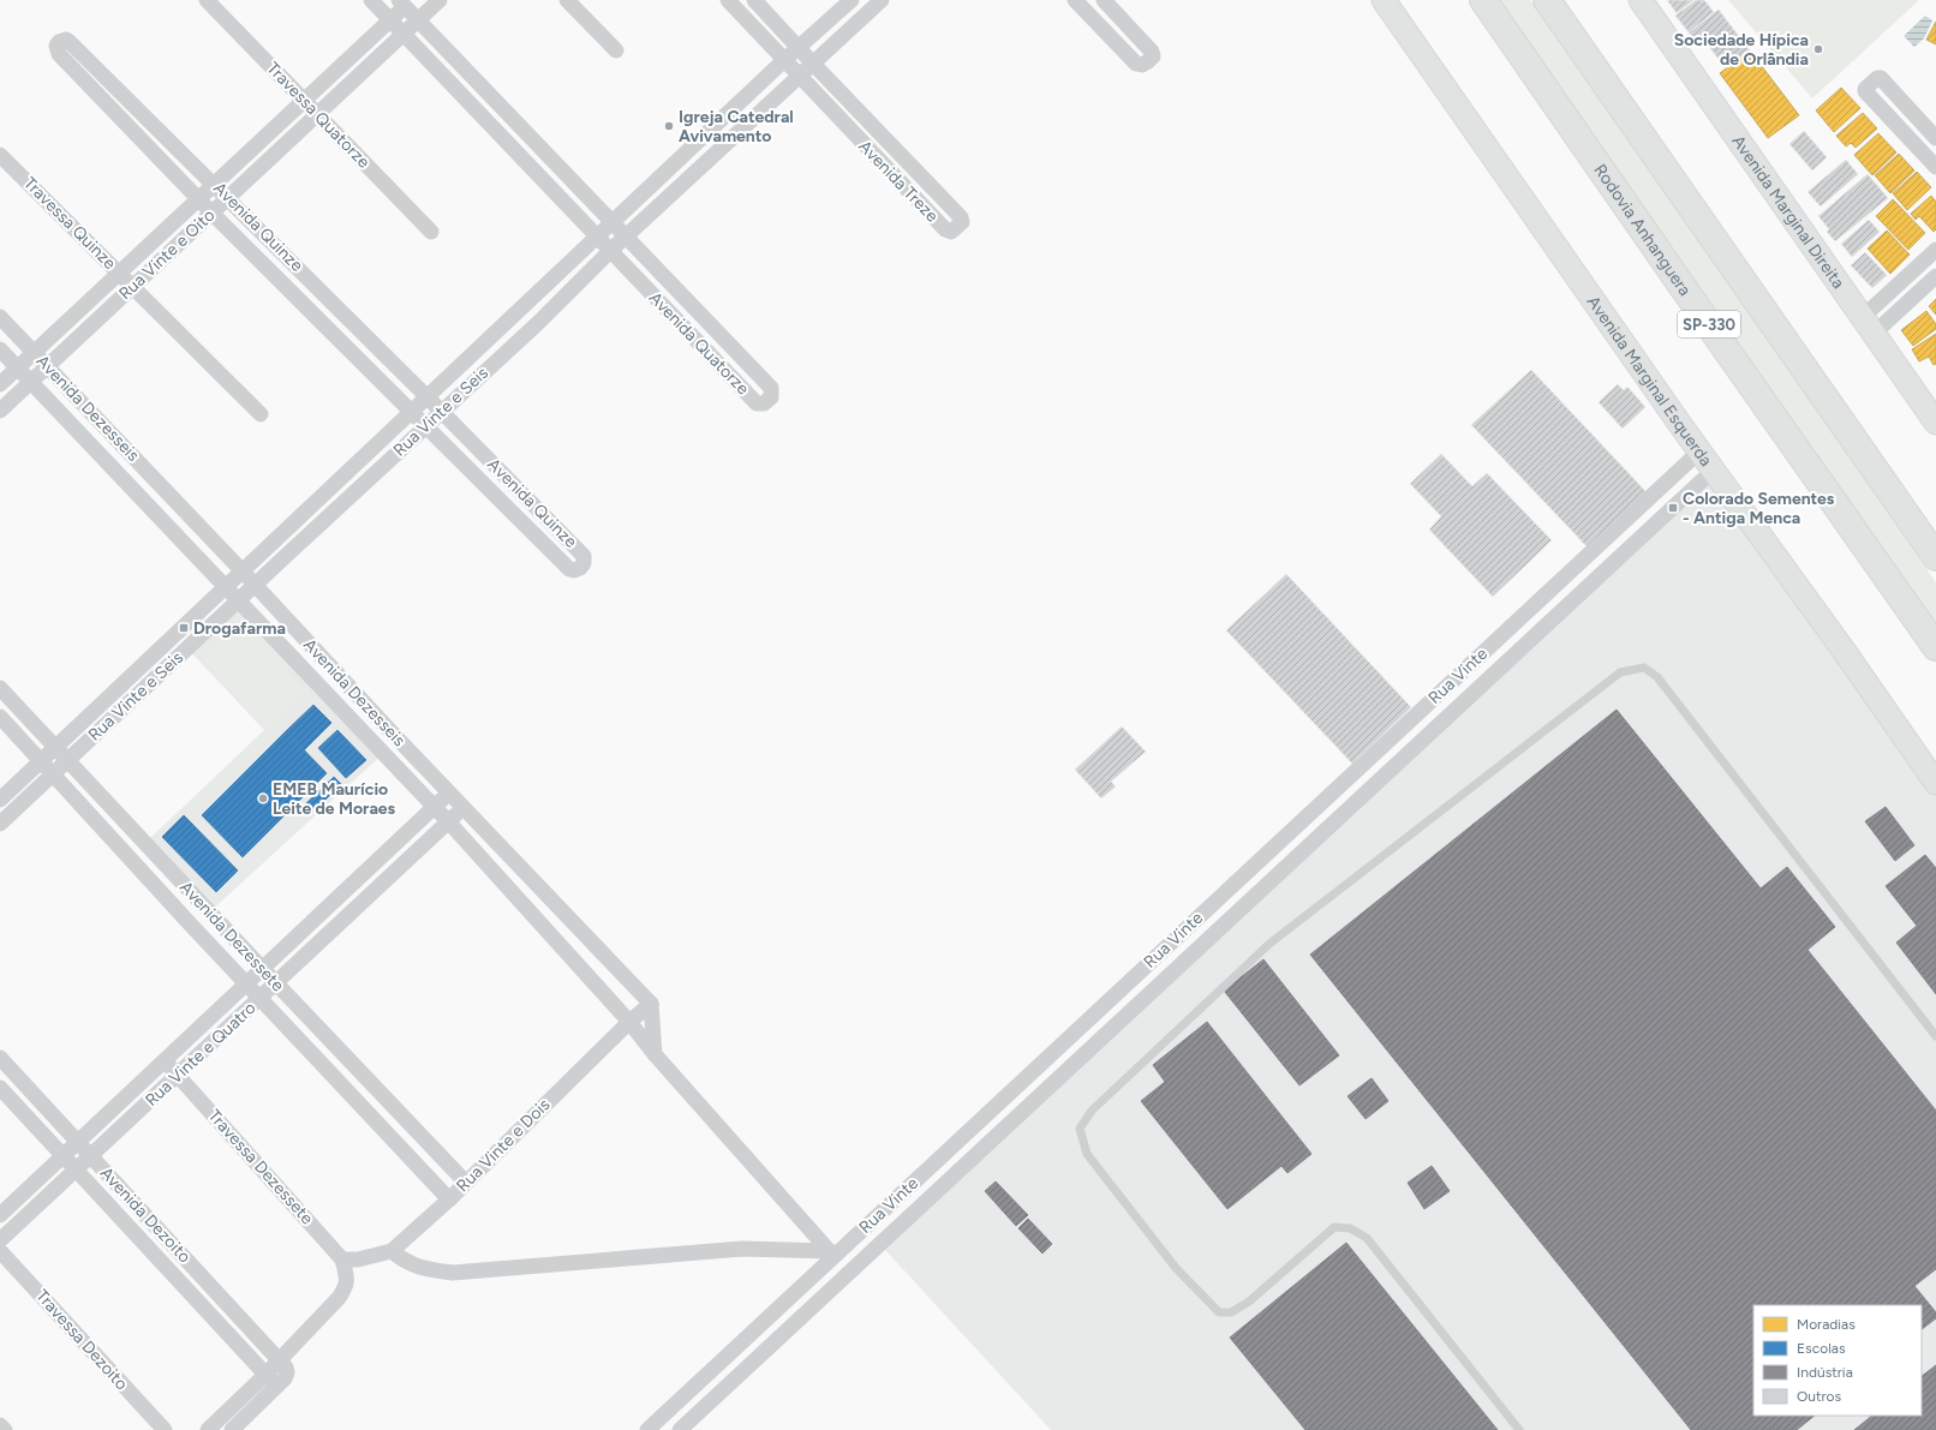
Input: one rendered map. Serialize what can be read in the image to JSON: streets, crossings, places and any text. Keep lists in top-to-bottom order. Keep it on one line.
{"streets":{"highway":["Rodovia Anhanguera","SP-330"],"main road":["Avenida Marginal Direita","Avenida Marginal Esquerda"],"street":["Travessa Quatorze","Avenida Treze","Travessa Quinze","Avenida Quinze","Rua Vinte e Oito","Avenida Quatorze","Avenida Dezesseis","Rua Vinte e Seis","Rua Vinte","Avenida Dezessete","Rua Vinte e Quatro","Rua Vinte e Dois","Travessa Dezessete","Avenida Dezoito","Travessa Dezoito"]},"crossings":[["Travessa Quatorze","Rua Vinte e Oito"],["Avenida Treze","Rua Vinte e Seis"],["Travessa Quinze","Rua Vinte e Oito"],["Avenida Quinze","Rua Vinte e Oito"],["Avenida Quinze","Rua Vinte e Seis"],["Rua Vinte e Oito","Avenida Quatorze"],["Rua Vinte e Oito","Avenida Dezesseis"],["Avenida Quatorze","Rua Vinte e Seis"],["Avenida Marginal Esquerda","Rua Vinte"],["Avenida Dezesseis","Rua Vinte e Seis"],["Avenida Dezesseis","Rua Vinte"],["Avenida Dezesseis","Rua Vinte e Quatro"],["Avenida Dezesseis","Rua Vinte e Dois"],["Rua Vinte e Seis","Avenida Dezessete"],["Avenida Dezessete","Rua Vinte e Quatro"],["Avenida Dezessete","Rua Vinte e Dois"],["Rua Vinte e Quatro","Travessa Dezessete"],["Rua Vinte e Quatro","Avenida Dezoito"],["Rua Vinte e Dois","Travessa Dezessete"],["Travessa Dezessete","Avenida Dezoito"]],"places":{"other":["Sociedade Hípica de Orlândia","Igreja Catedral Avivamento","EMEB Maurício Leite de Moraes"],"transit":["Colorado Sementes - Antiga Menca","Drogafarma"]},"legend":["Moradias","Escolas","Indústria","Outros"]}
